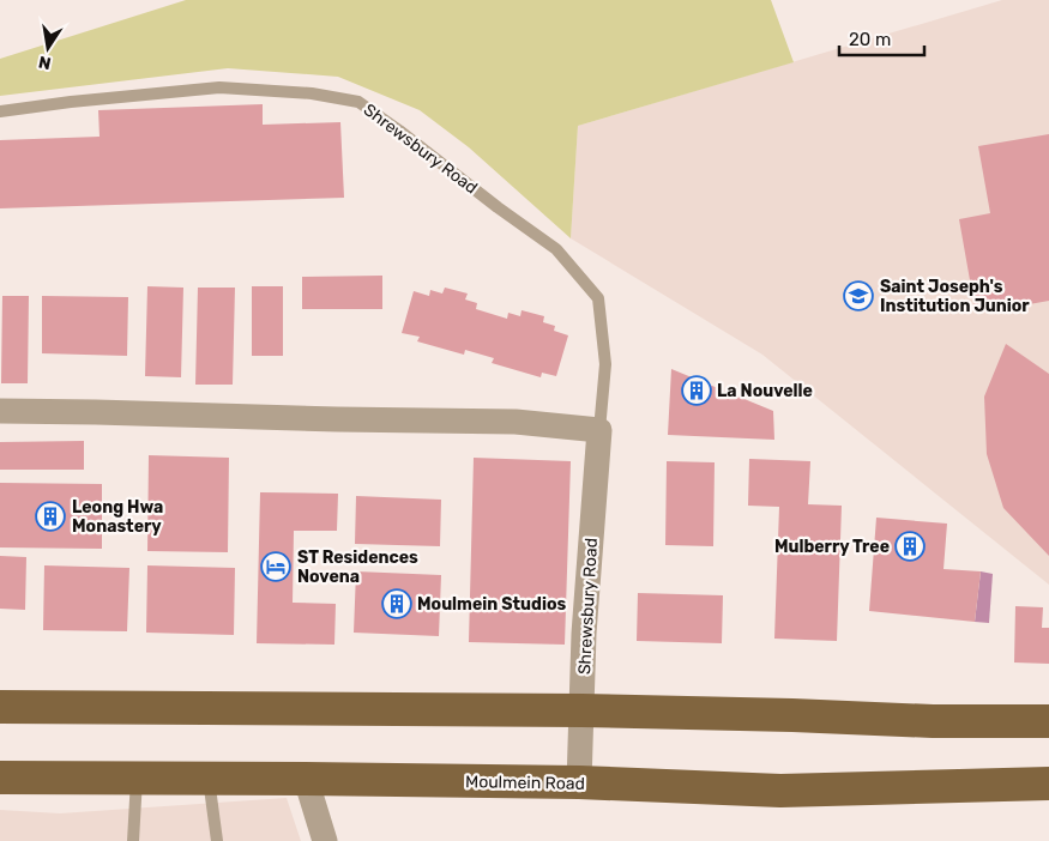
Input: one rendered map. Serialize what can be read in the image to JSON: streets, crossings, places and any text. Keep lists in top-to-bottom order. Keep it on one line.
{"streets":{"main road":["Moulmein Road"],"street":["Shrewsbury Road"]},"crossings":[["Shrewsbury Road","Moulmein Road"]],"places":{"school or university":["Saint Joseph's Institution Junior"],"building":["La Nouvelle","Leong Hwa Monastery","Mulberry Tree","Moulmein Studios"],"hotel":["ST Residences Novena"]},"scale_bar":"20 m","north":"bottom"}
